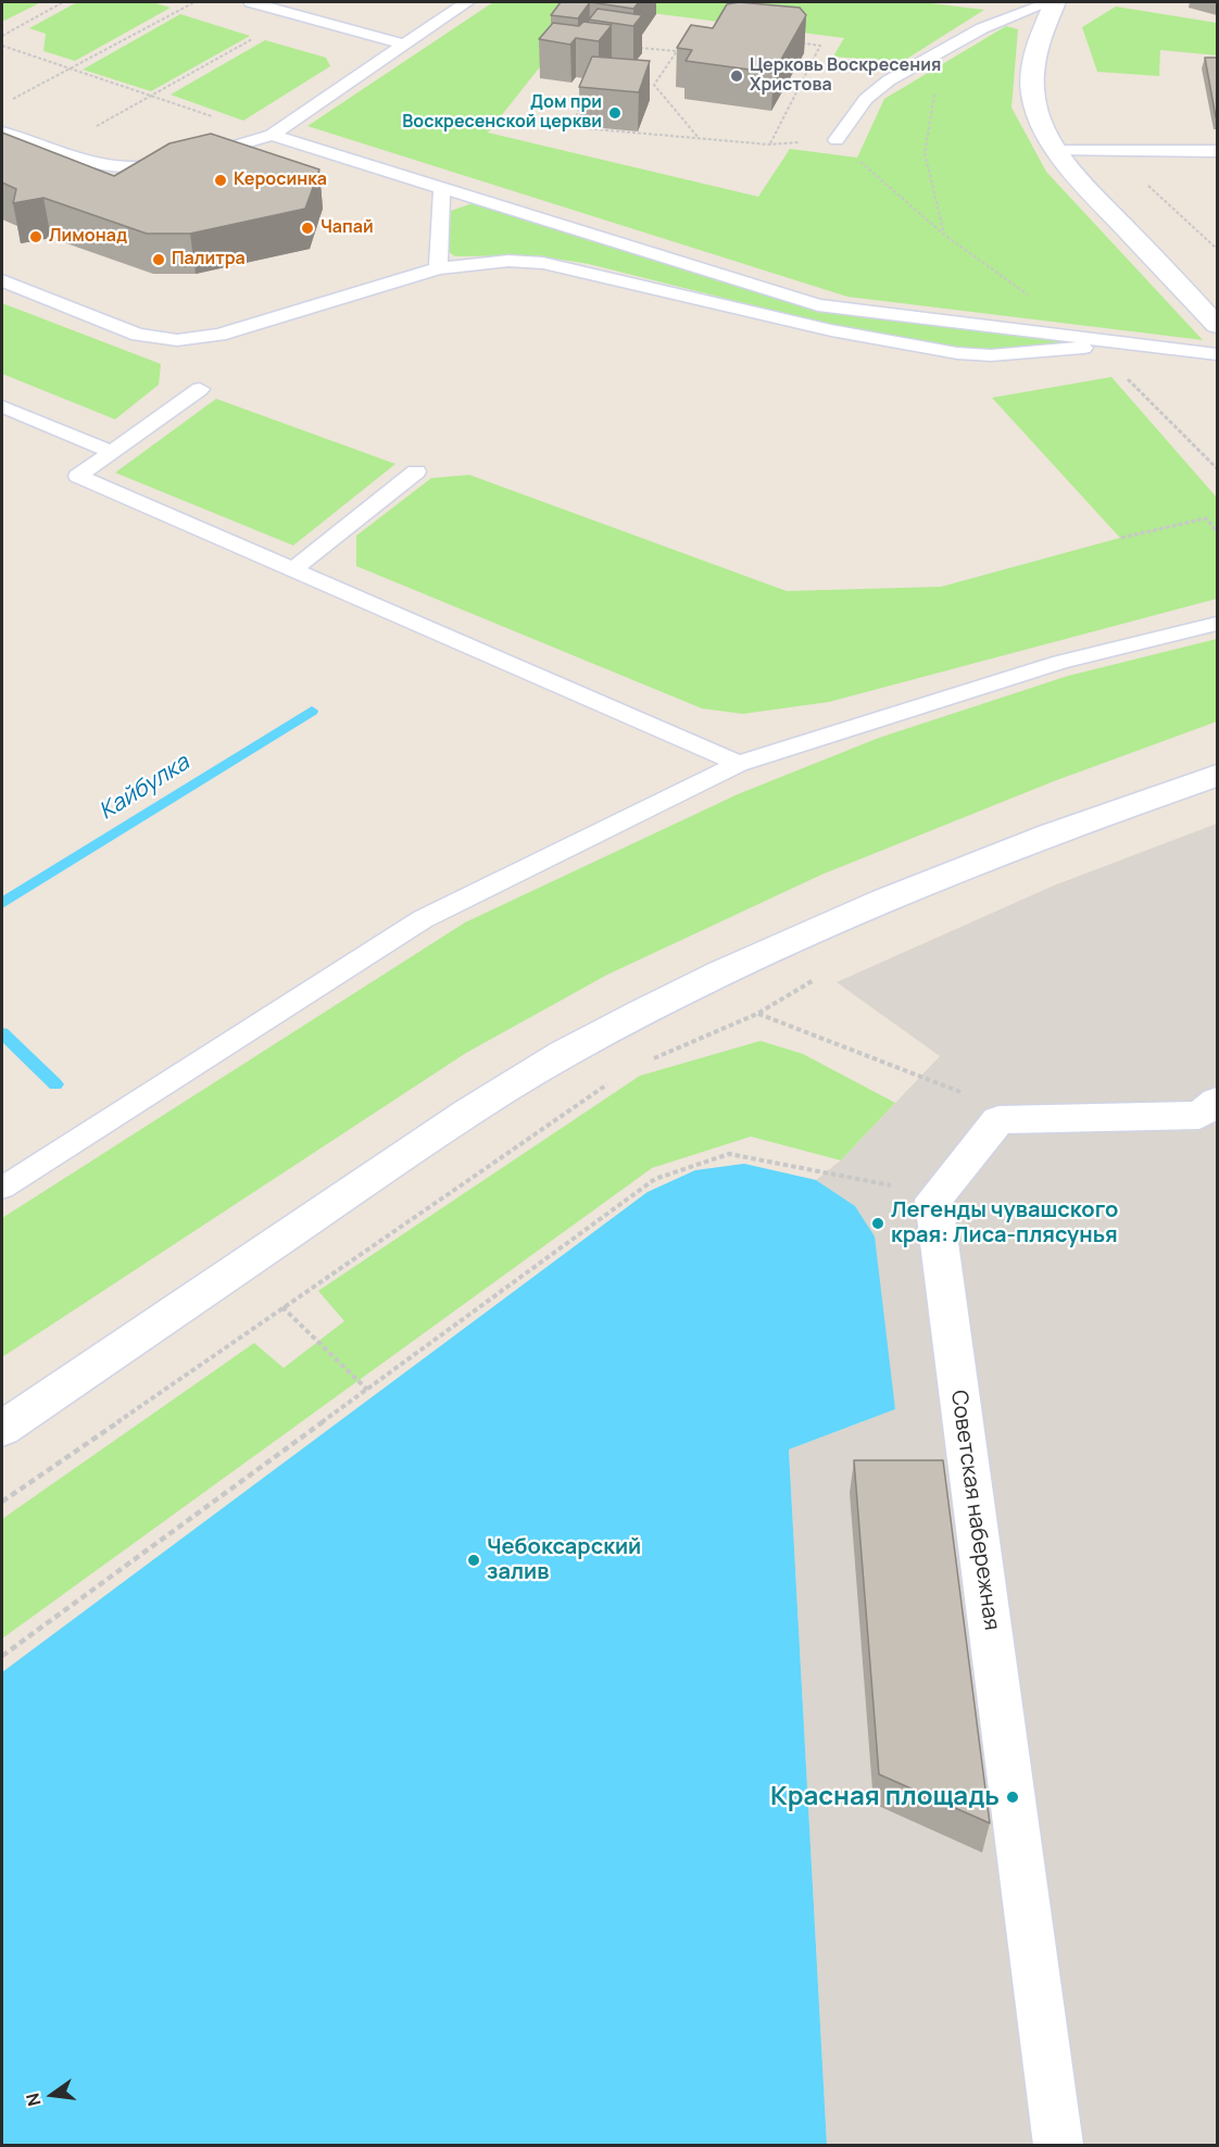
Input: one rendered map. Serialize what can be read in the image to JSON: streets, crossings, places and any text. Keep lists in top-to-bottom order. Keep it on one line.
{"streets":{"street":["Советская набережная"]},"water":["Кайбулка"],"places":["Церковь Воскресения Христова","Дом при Воскресенской церкви","Керосинка","Чапай","Лимонад","Палитра","Легенды чувашского края: Лиса-плясунья","Чебоксарский залив","Красная площадь"],"north":"left"}
